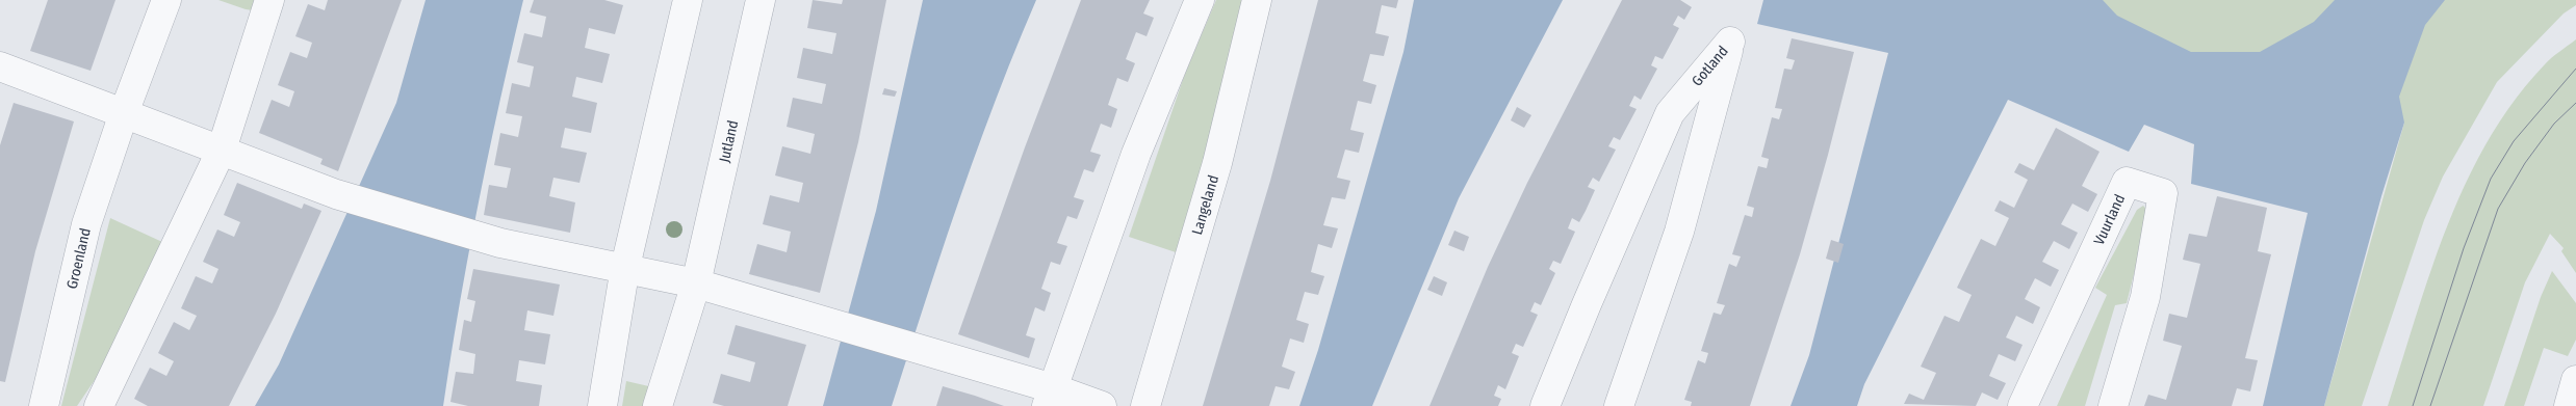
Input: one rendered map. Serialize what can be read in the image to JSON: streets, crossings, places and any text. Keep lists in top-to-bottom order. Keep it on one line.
{"streets":{"street":["Gotland","Jutland","Langeland","Vuurland","Groenland"]}}
